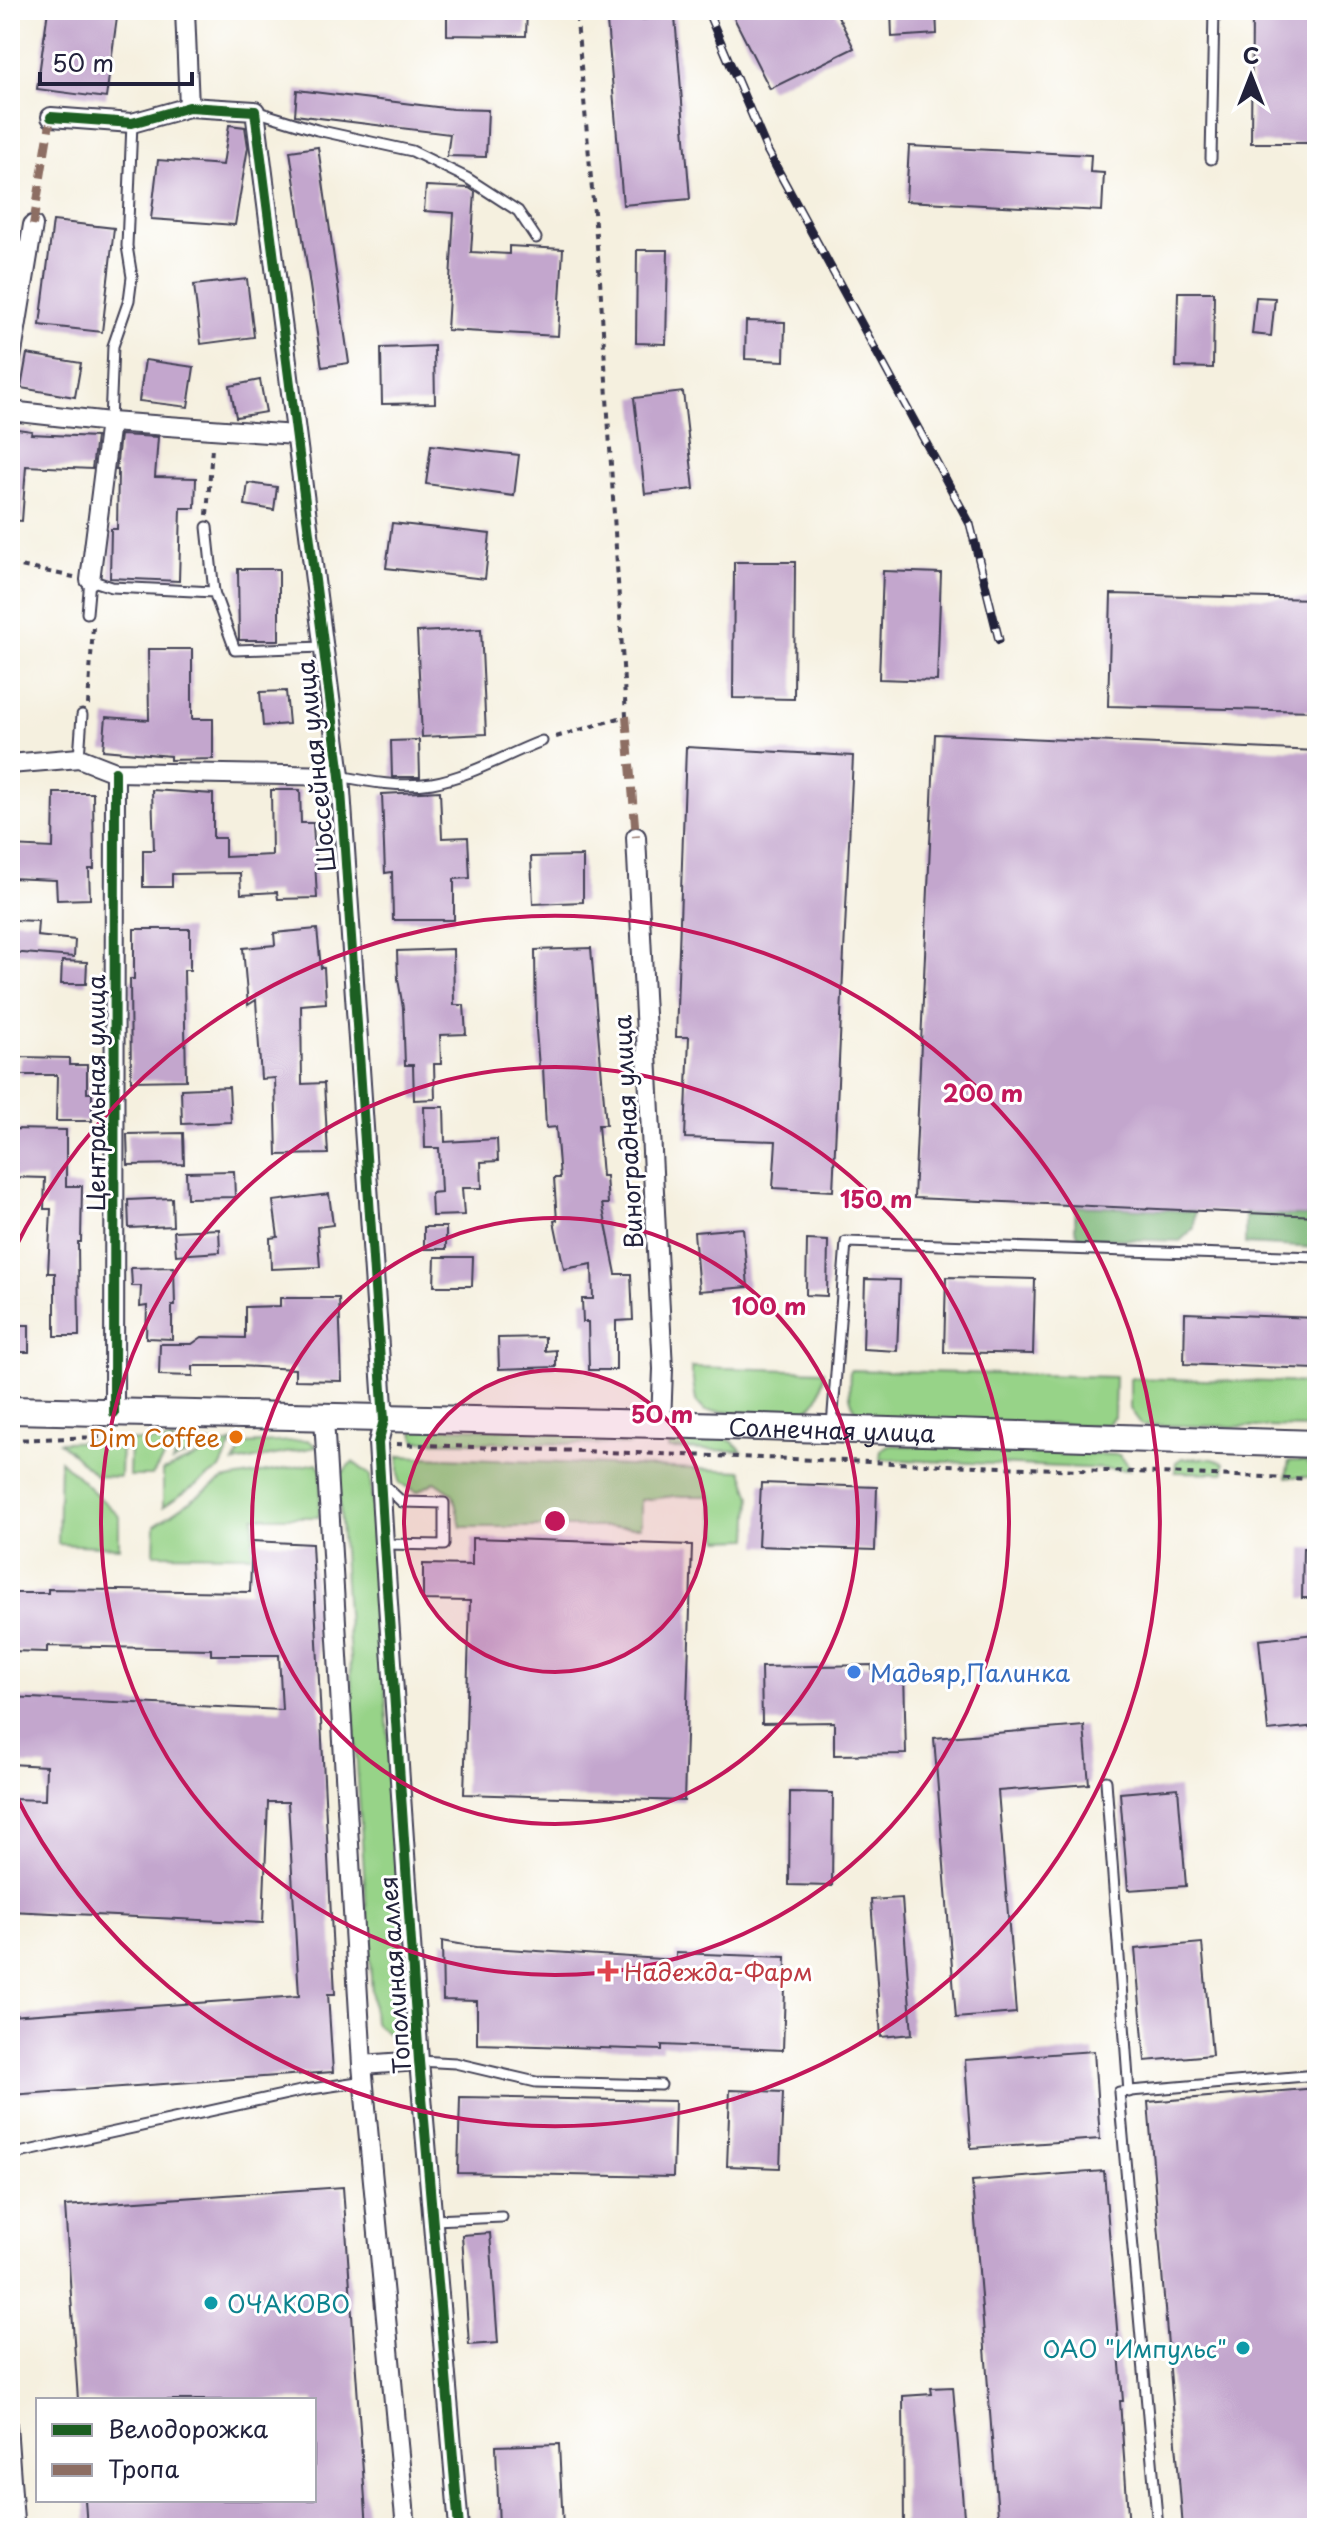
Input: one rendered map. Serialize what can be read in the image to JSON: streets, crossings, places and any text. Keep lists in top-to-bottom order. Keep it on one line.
{"streets":{"main road":["Солнечная улица"],"street":["Шоссейная улица","Центральная улица","Виноградная улица","Тополиная аллея"]},"crossings":[["Шоссейная улица","Солнечная улица"],["Шоссейная улица","Тополиная аллея"],["Центральная улица","Солнечная улица"],["Виноградная улица","Солнечная улица"],["Солнечная улица","Тополиная аллея"]],"places":{"other":["Dim Coffee","Мадьяр,Палинка","ОЧАКОВО","ОАО \"Импульс\""],"health":["Надежда-Фарм"]},"legend":["Велодорожка","Тропа"],"scale_bar":"50 m","north":"top","rings":["200 m","150 m","100 m","50 m"]}
